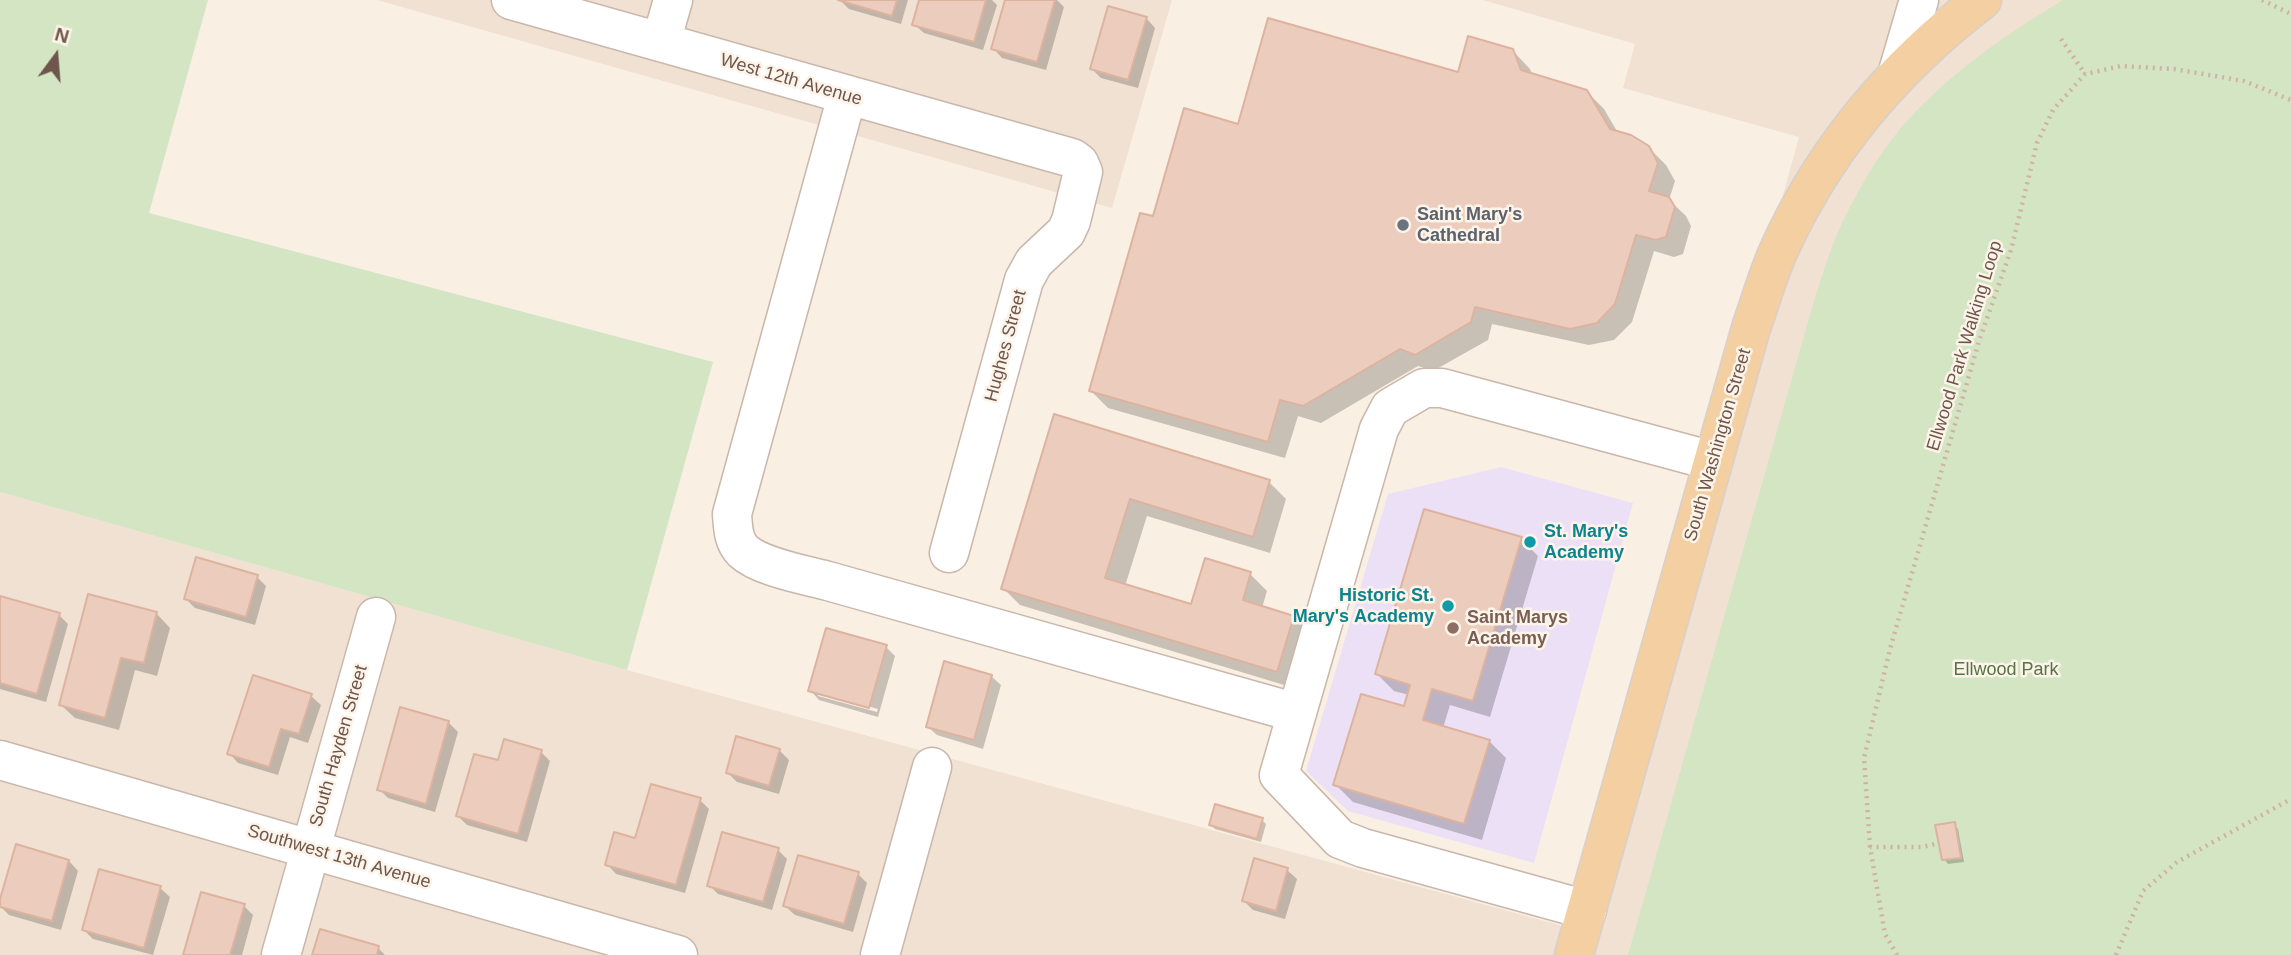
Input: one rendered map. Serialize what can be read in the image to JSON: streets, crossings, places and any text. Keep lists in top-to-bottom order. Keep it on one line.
{"streets":{"main road":["South Washington Street"],"street":["West 12th Avenue","Hughes Street","South Hayden Street","Southwest 13th Avenue"],"path":["Ellwood Park Walking Loop"]},"crossings":[["West 12th Avenue","Hughes Street"],["South Hayden Street","Southwest 13th Avenue"]],"parks":["Ellwood Park"],"places":["Saint Mary's Cathedral","St. Mary's Academy","Historic St. Mary's Academy","Saint Marys Academy"],"north":"top"}
